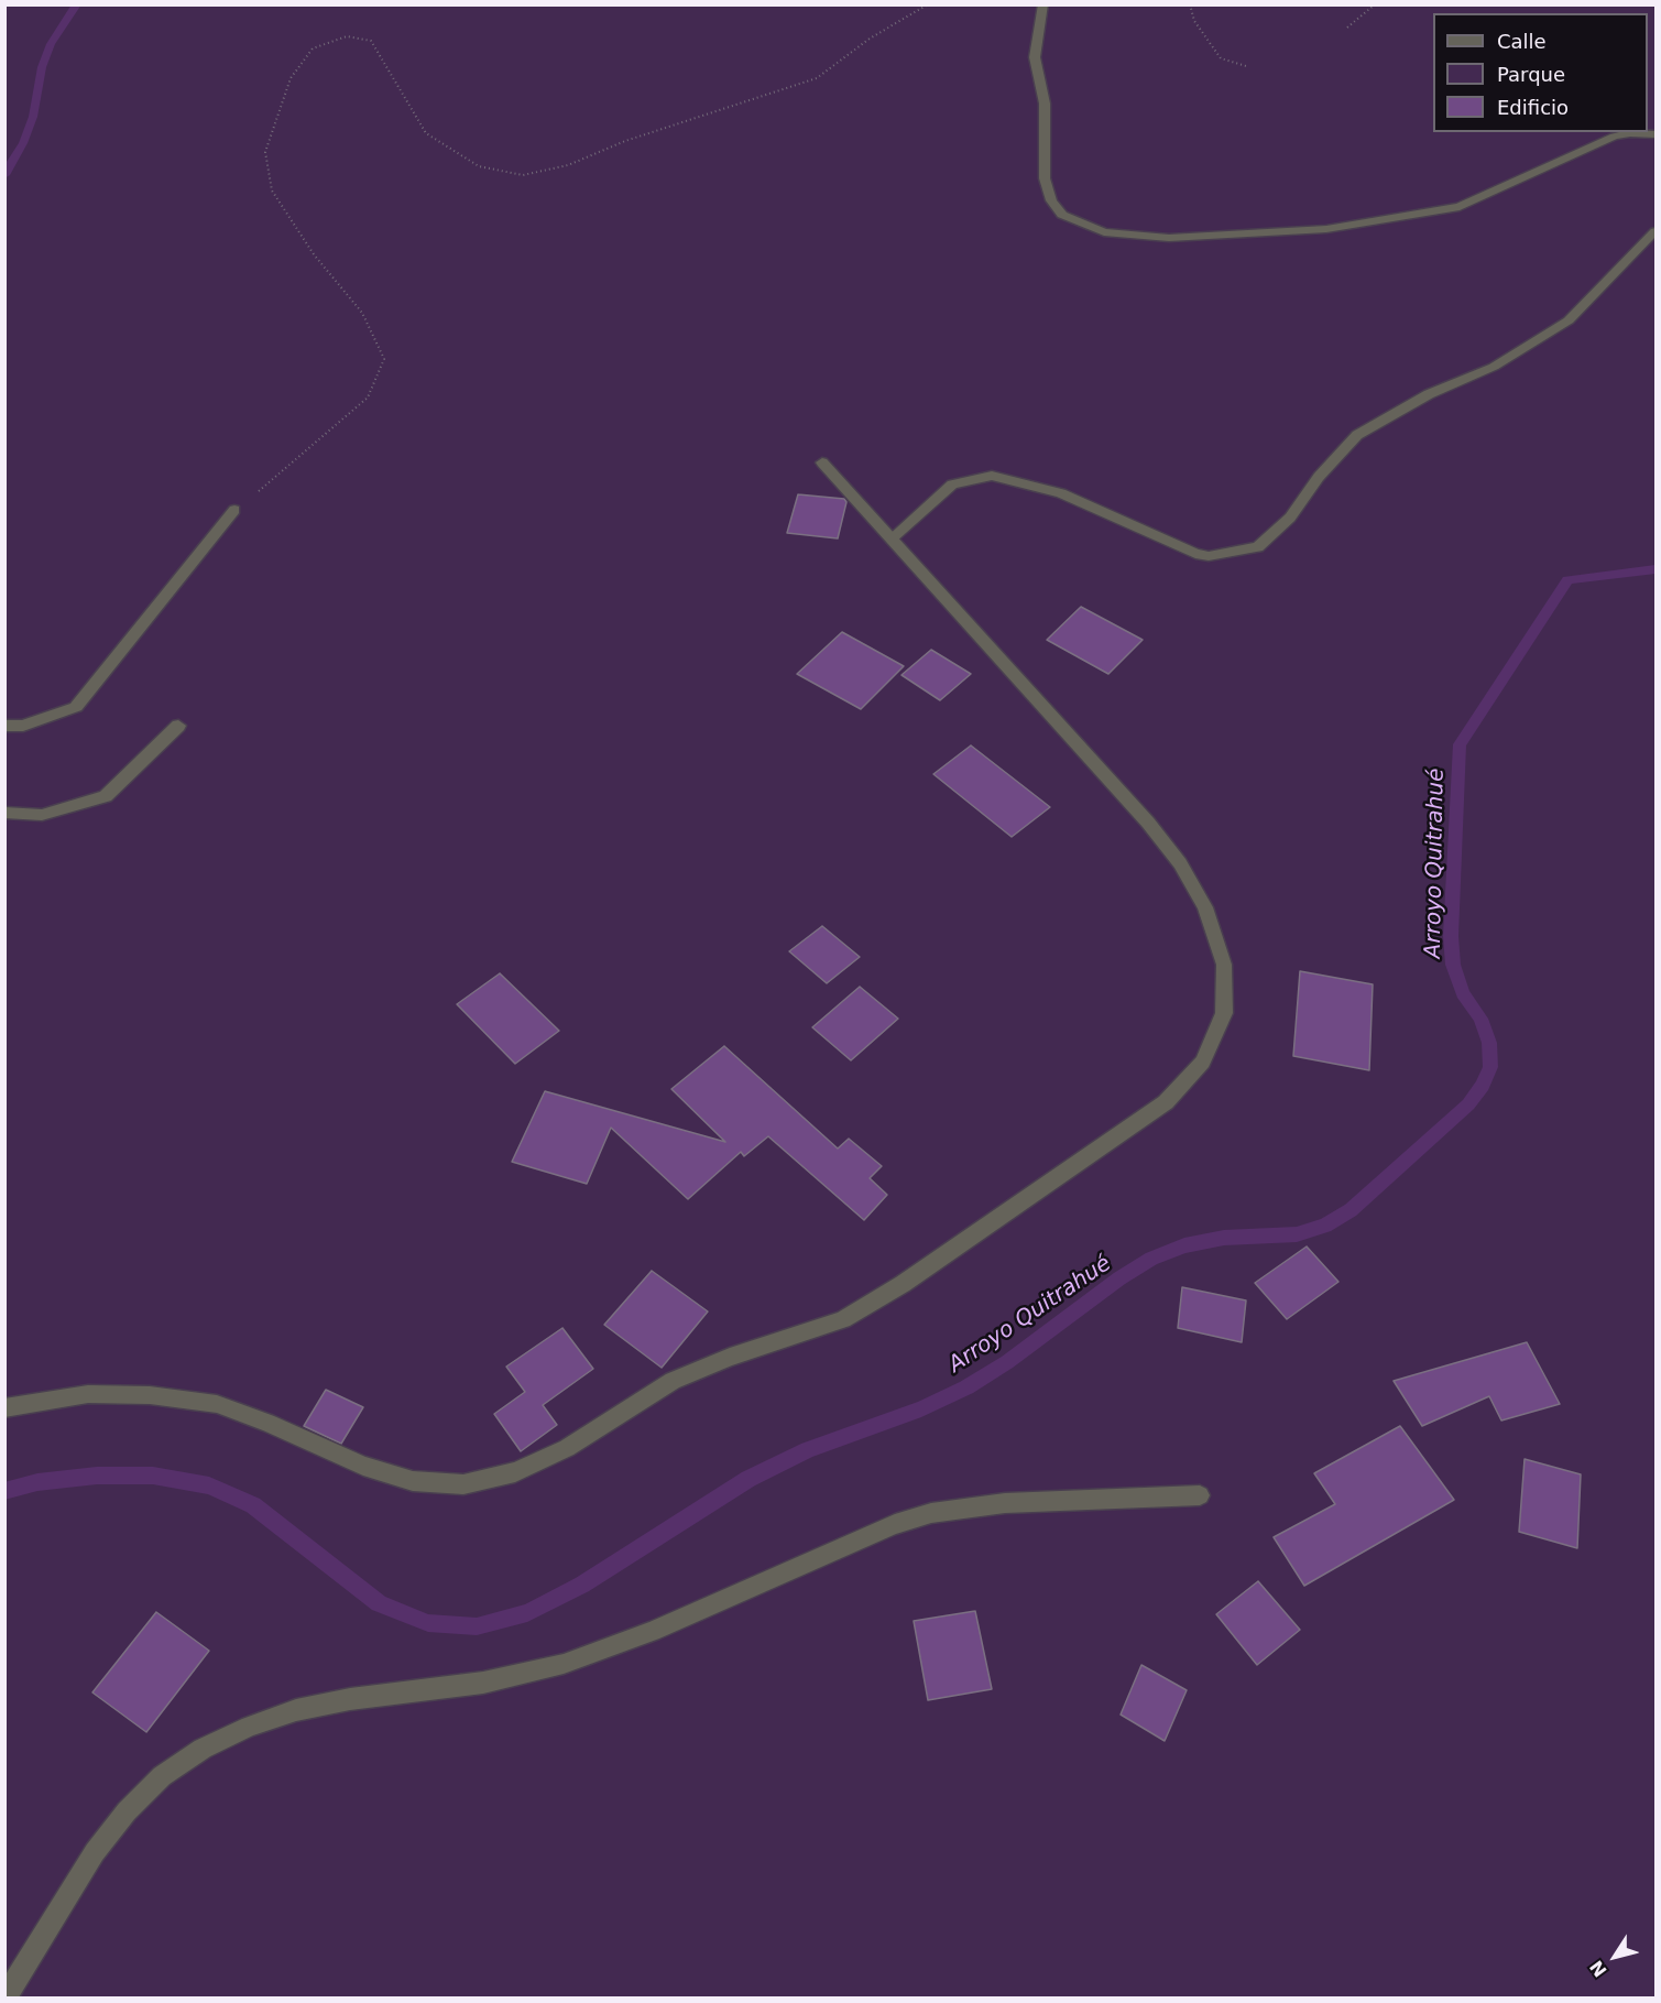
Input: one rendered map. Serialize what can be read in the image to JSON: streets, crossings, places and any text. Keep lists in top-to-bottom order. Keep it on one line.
{"water":["Arroyo Quitrahué"],"legend":["Calle","Parque","Edificio"],"north":"bottom left"}
